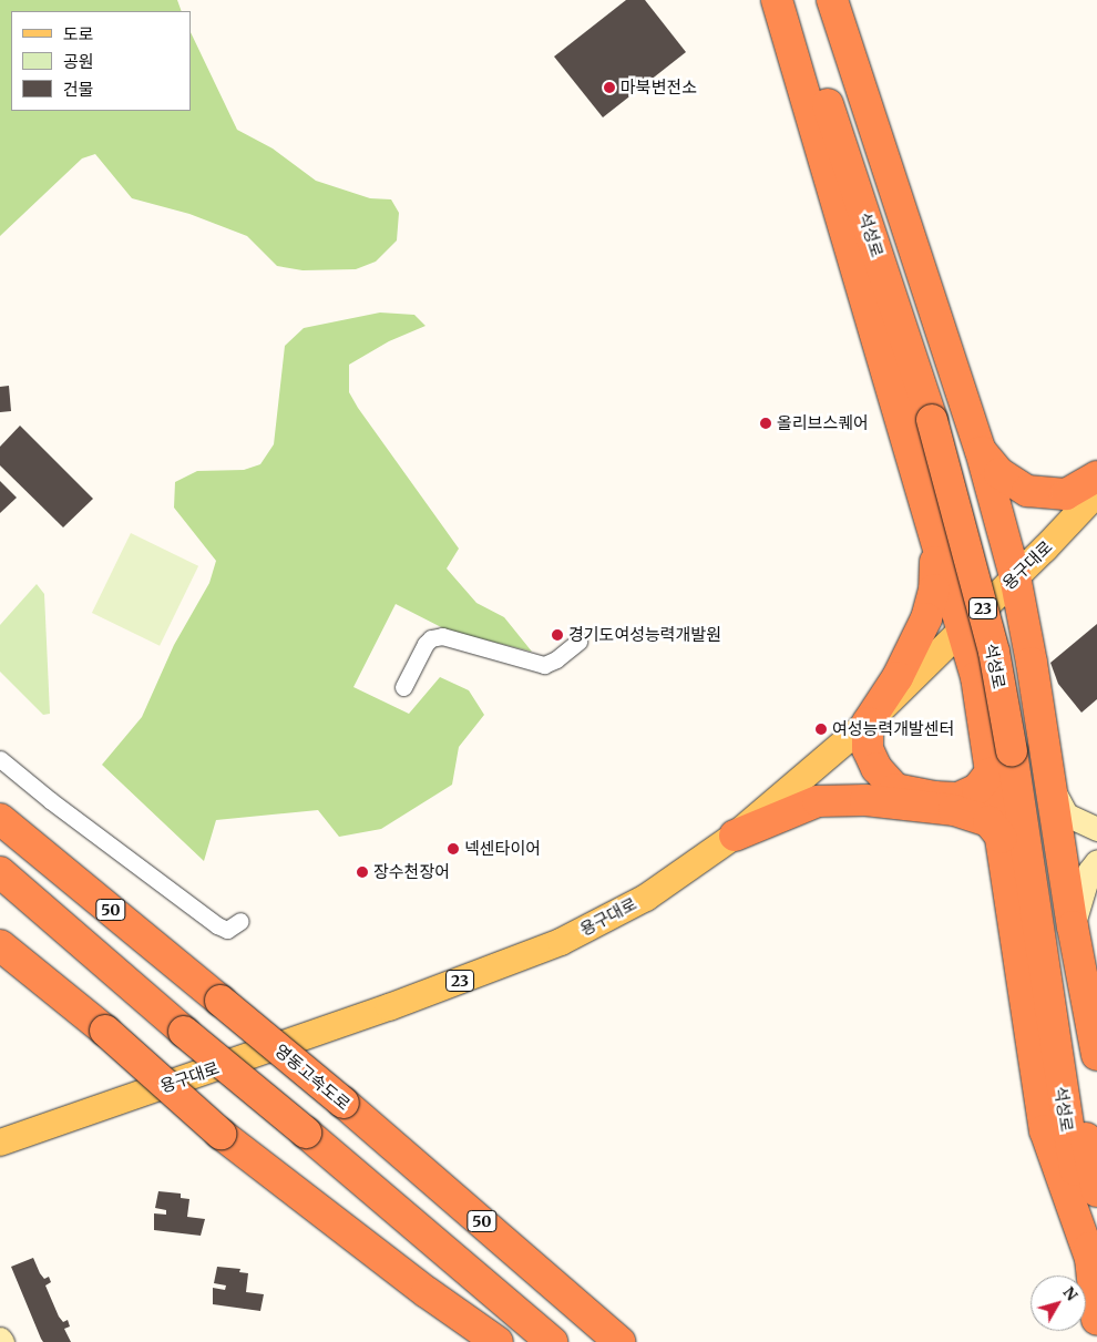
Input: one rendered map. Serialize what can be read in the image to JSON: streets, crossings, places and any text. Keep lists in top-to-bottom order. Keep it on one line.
{"streets":{"highway":["석성로","50","영동고속도로"],"main road":["용구대로","23"]},"places":["마북변전소","올리브스퀘어","경기도여성능력개발원","여성능력개발센터","넥센타이어","장수천장어"],"legend":["도로","공원","건물"],"north":"top right"}
